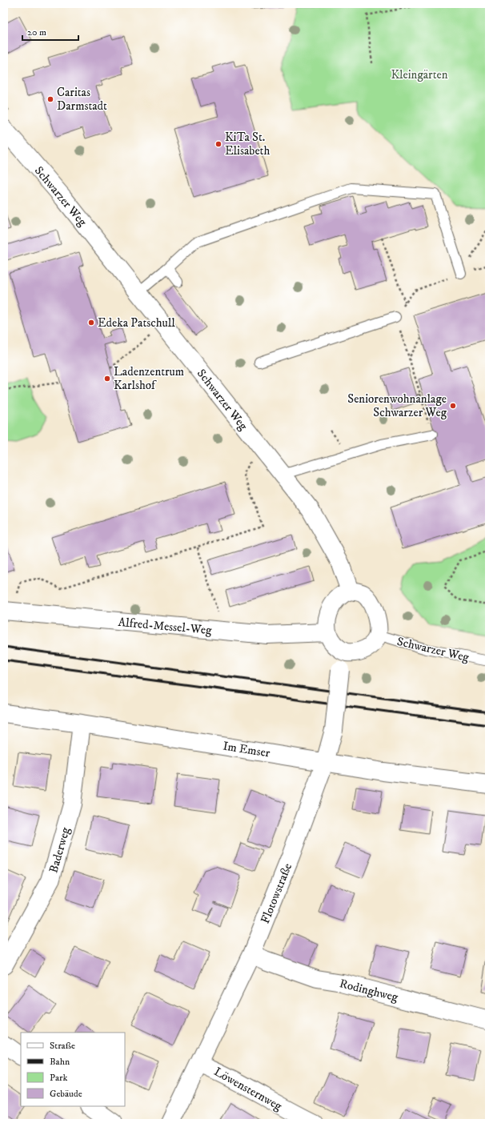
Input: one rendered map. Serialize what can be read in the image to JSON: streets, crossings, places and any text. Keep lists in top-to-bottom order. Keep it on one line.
{"streets":{"street":["Schwarzer Weg","Alfred-Messel-Weg","Im Emser","Baderweg","Flotowstraße","Rodinghweg","Löwensternweg"]},"crossings":[["Schwarzer Weg","Alfred-Messel-Weg"],["Schwarzer Weg","Flotowstraße"],["Alfred-Messel-Weg","Flotowstraße"],["Im Emser","Baderweg"],["Im Emser","Flotowstraße"],["Flotowstraße","Rodinghweg"],["Flotowstraße","Löwensternweg"]],"parks":["Kleingärten"],"places":["Caritas Darmstadt","KiTa St. Elisabeth","Edeka Patschull","Ladenzentrum Karlshof","Seniorenwohnanlage Schwarzer Weg"],"legend":["Straße","Bahn","Park","Gebäude"],"scale_bar":"20 m"}
